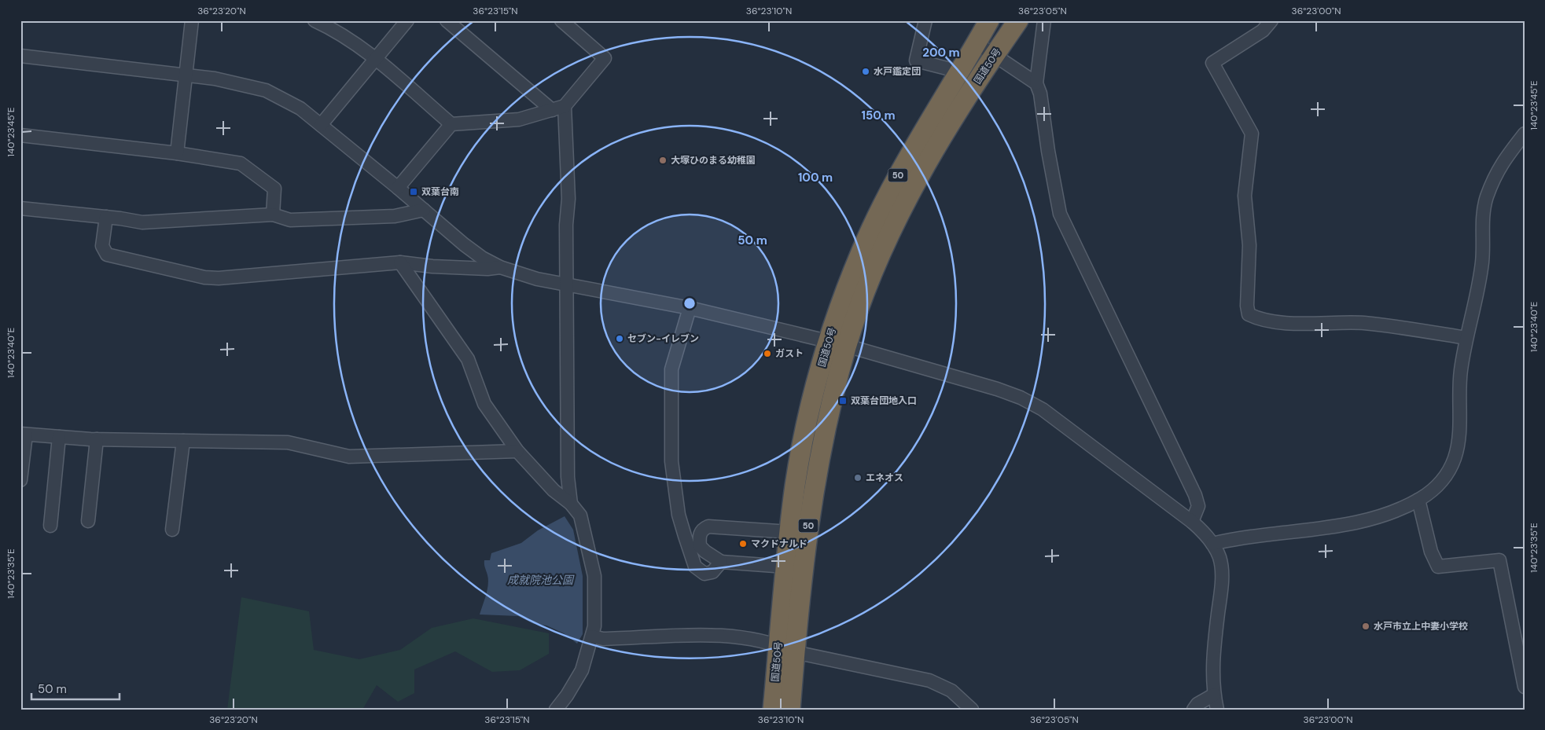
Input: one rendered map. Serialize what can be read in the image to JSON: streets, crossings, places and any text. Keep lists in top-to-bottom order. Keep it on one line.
{"streets":{"highway":["国道50号","50"]},"water":["成就院池公園"],"places":{"other":["水戸鑑定団","大塚ひのまる幼稚園","セブン-イレブン","ガスト","エネオス","マクドナルド","水戸市立上中妻小学校"],"transit":["双葉台南","双葉台団地入口"]},"scale_bar":"50 m","coordinates":["36°23'20\"N","36°23'15\"N","36°23'10\"N","36°23'05\"N","36°23'00\"N","140°23'45\"E","140°23'40\"E","140°23'35\"E"],"rings":["200 m","150 m","100 m","50 m"]}
